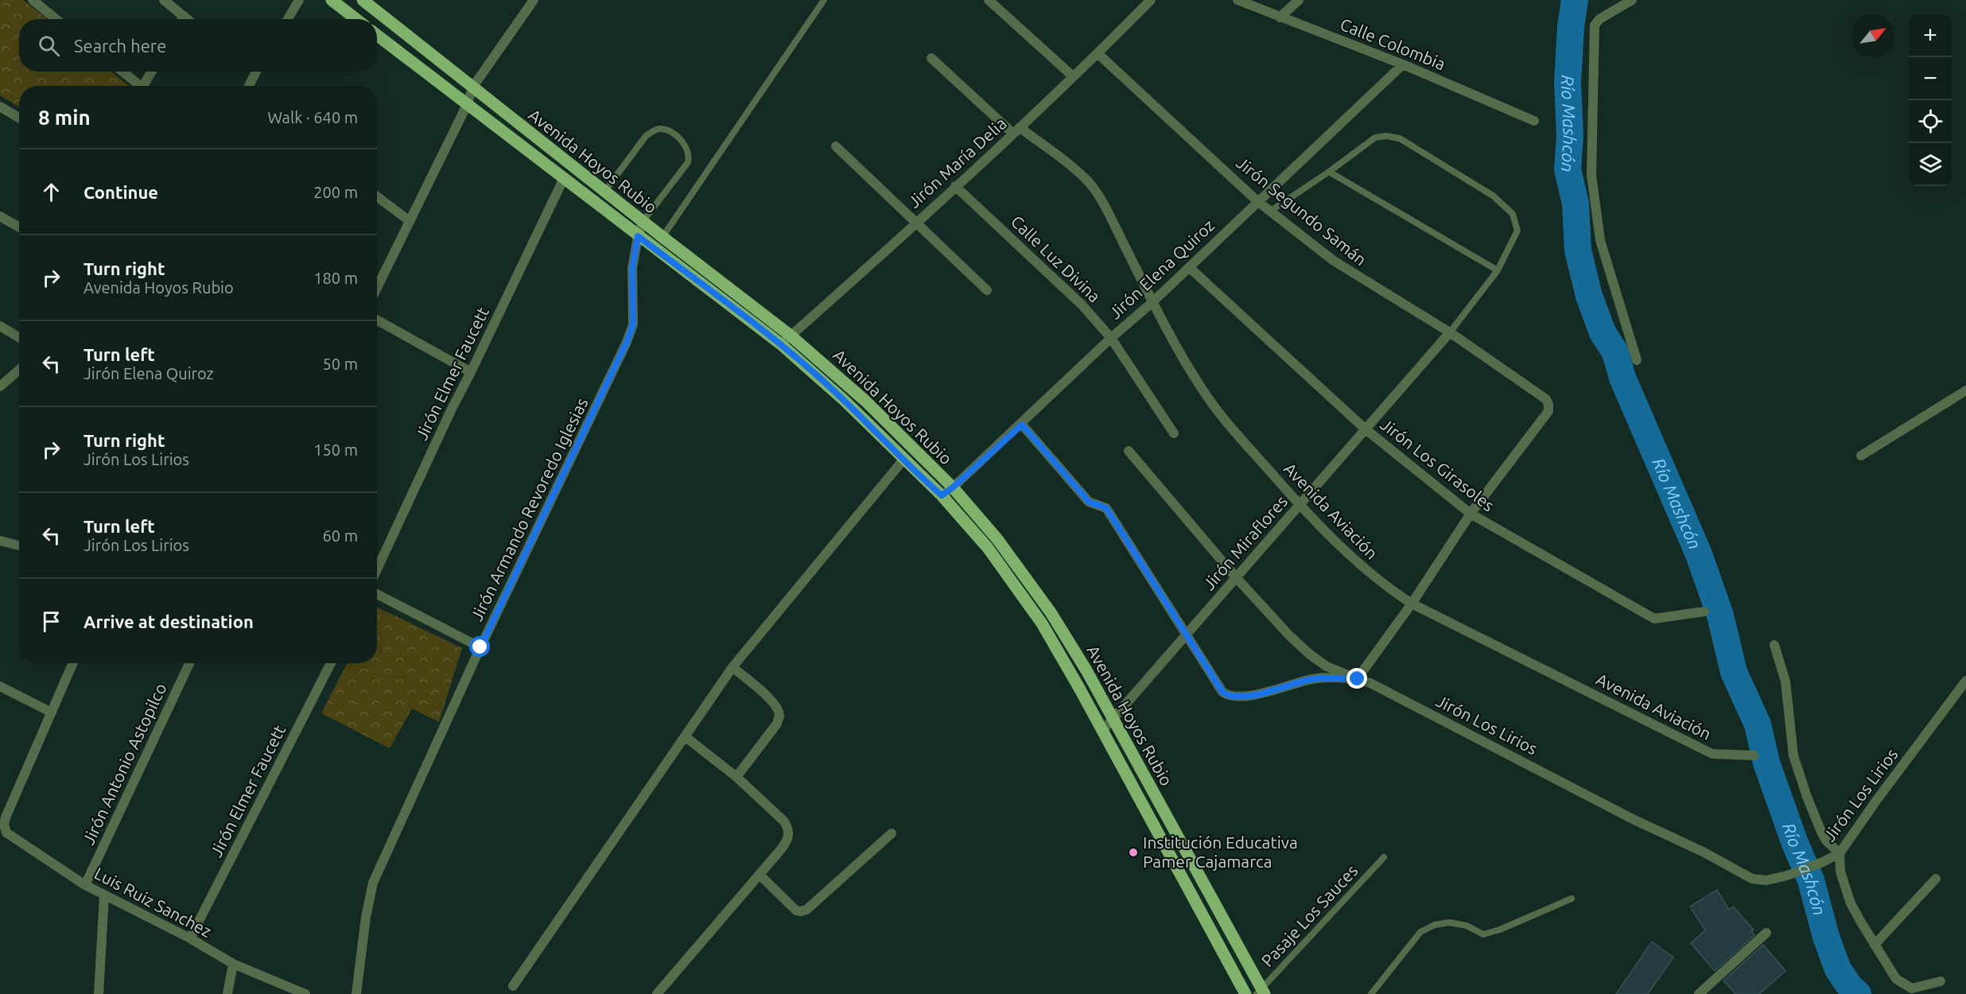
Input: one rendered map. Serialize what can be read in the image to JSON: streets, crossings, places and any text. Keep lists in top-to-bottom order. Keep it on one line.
{"streets":{"main road":["Avenida Hoyos Rubio"],"street":["Calle Colombia","Jirón María Delia","Jirón Segundo Samán","Calle Luz Divina","Jirón Elena Quiroz","Jirón Elmer Faucett","Jirón Los Girasoles","Jirón Armando Revoredo Iglesias","Avenida Aviación","Jirón Miraflores","Jirón Los Lirios","Jirón Antonio Astopilco","Luis Ruiz Sanchez"],"lane":["Pasaje Los Sauces"]},"crossings":[["Calle Colombia","Jirón Elena Quiroz"],["Avenida Hoyos Rubio","Jirón María Delia"],["Avenida Hoyos Rubio","Jirón Elena Quiroz"],["Avenida Hoyos Rubio","Jirón Elmer Faucett"],["Avenida Hoyos Rubio","Jirón Armando Revoredo Iglesias"],["Avenida Hoyos Rubio","Jirón Miraflores"],["Avenida Hoyos Rubio","Pasaje Los Sauces"],["Jirón María Delia","Jirón Segundo Samán"],["Jirón María Delia","Calle Luz Divina"],["Jirón María Delia","Avenida Aviación"],["Jirón Segundo Samán","Jirón Elena Quiroz"],["Jirón Segundo Samán","Jirón Los Girasoles"],["Jirón Segundo Samán","Jirón Miraflores"],["Calle Luz Divina","Jirón Elena Quiroz"],["Jirón Elena Quiroz","Jirón Los Girasoles"],["Jirón Elena Quiroz","Avenida Aviación"],["Jirón Elena Quiroz","Jirón Los Lirios"],["Jirón Elmer Faucett","Luis Ruiz Sanchez"],["Jirón Los Girasoles","Jirón Miraflores"],["Avenida Aviación","Jirón Miraflores"],["Jirón Miraflores","Jirón Los Lirios"],["Jirón Antonio Astopilco","Luis Ruiz Sanchez"]],"water":["Río Mashcón"],"places":["Institución Educativa Pamer Cajamarca"],"north":"top right","page":{"map_buttons":["+","−"],"search":"Search here","heading":["8 min","Walk · 640 m"],"list":[["Continue","200 m"],["Turn right","Avenida Hoyos Rubio","180 m"],["Turn left","Jirón Elena Quiroz","50 m"],["Turn right","Jirón Los Lirios","150 m"],["Turn left","Jirón Los Lirios","60 m"],"Arrive at destination"]}}
